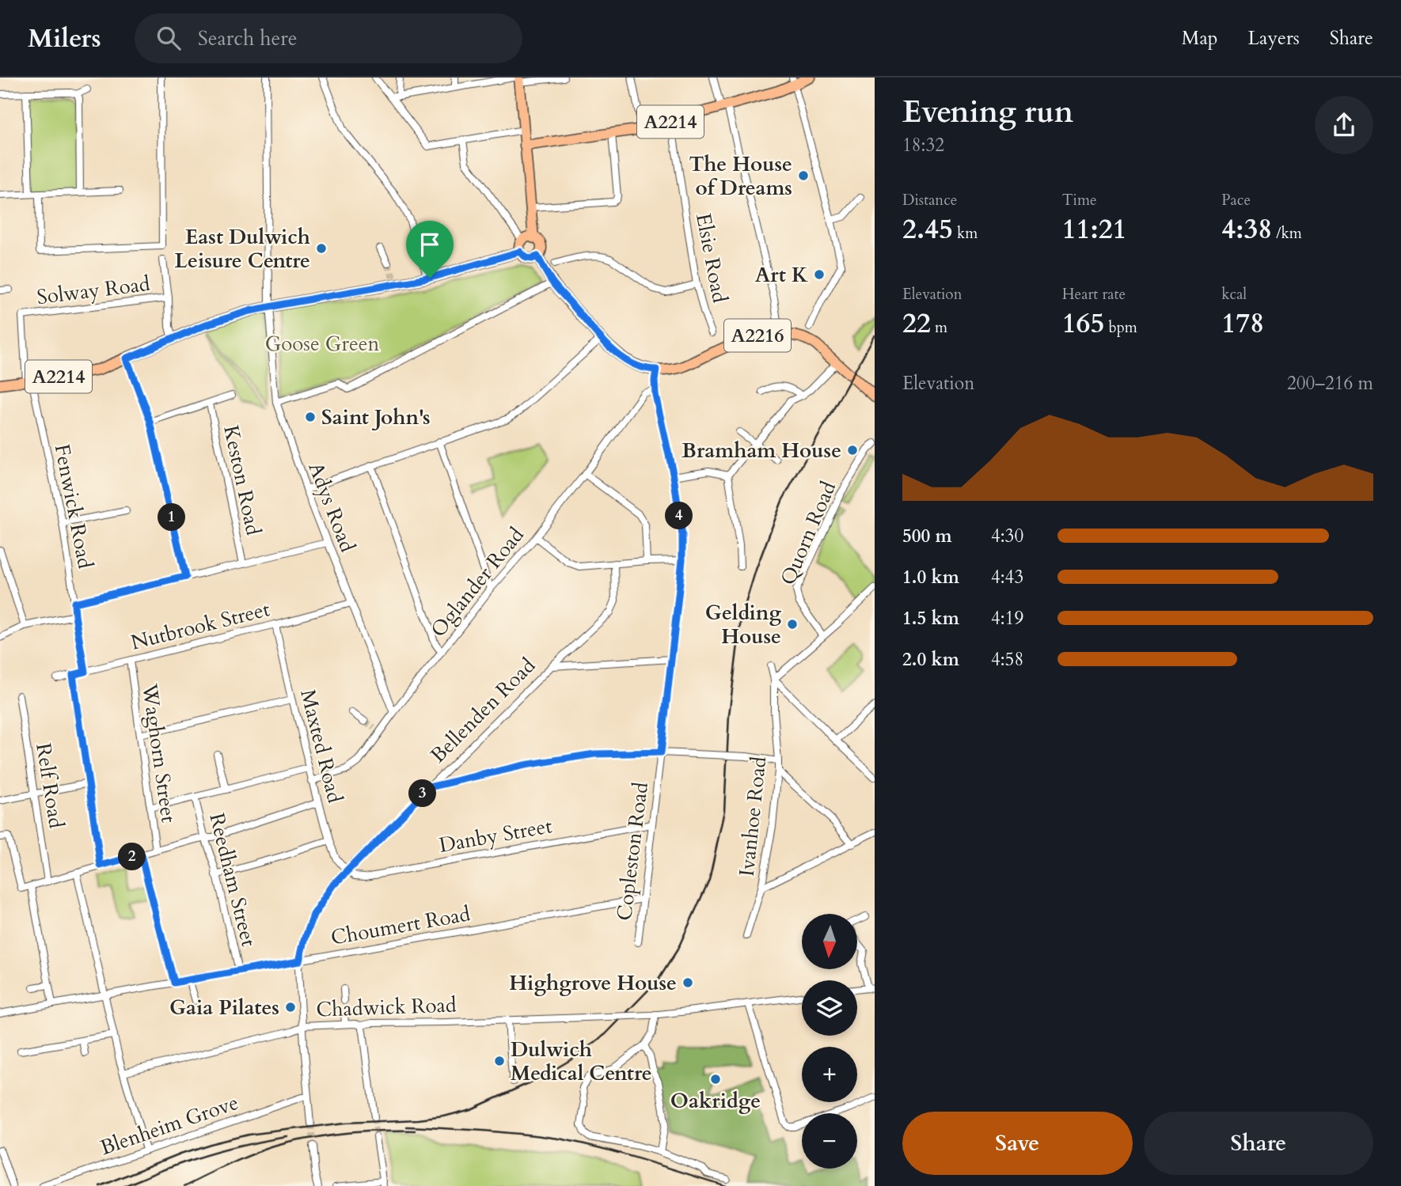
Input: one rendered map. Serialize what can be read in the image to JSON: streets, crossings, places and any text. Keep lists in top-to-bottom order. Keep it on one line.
{"streets":{"main road":["A2214","A2216"],"street":["Elsie Road","Solway Road","Keston Road","Fenwick Road","Adys Road","Quorn Road","Oglander Road","Nutbrook Street","Bellenden Road","Maxted Road","Waghorn Street","Relf Road","Ivanhoe Road","Danby Street","Copleston Road","Reedham Street","Choumert Road","Chadwick Road","Blenheim Grove"]},"crossings":[["A2214","Elsie Road"],["A2214","Solway Road"],["A2214","A2216"],["A2214","Fenwick Road"],["A2214","Adys Road"],["Solway Road","Fenwick Road"],["A2216","Copleston Road"],["Fenwick Road","Nutbrook Street"],["Adys Road","Oglander Road"],["Adys Road","Nutbrook Street"],["Oglander Road","Maxted Road"],["Oglander Road","Copleston Road"],["Nutbrook Street","Maxted Road"],["Nutbrook Street","Waghorn Street"],["Bellenden Road","Maxted Road"],["Bellenden Road","Danby Street"],["Bellenden Road","Choumert Road"],["Bellenden Road","Chadwick Road"],["Bellenden Road","Blenheim Grove"],["Maxted Road","Danby Street"],["Danby Street","Copleston Road"],["Copleston Road","Choumert Road"],["Reedham Street","Choumert Road"]],"parks":["Goose Green"],"places":["The House of Dreams","East Dulwich Leisure Centre","Art K","Saint John's","Bramham House","Gelding House","Highgrove House","Gaia Pilates","Dulwich Medical Centre","Oakridge"],"north":"bottom","page":{"header":"Milers","search":"Search here","nav":["Map","Layers","Share"],"heading":["Evening run","18:32"],"stats":[["Distance","2.45 km"],["Time","11:21"],["Pace","4:38 /km"],["Elevation","22 m"],["Heart rate","165 bpm"],["kcal","178"]],"chart":["Elevation","200–216 m"],"pins":["4","1","3","2"],"list":[{"name":"500 m","note":"4:30"},{"name":"1.0 km","note":"4:43"},{"name":"1.5 km","note":"4:19"},{"name":"2.0 km","note":"4:58"}],"map_buttons":["+","−"],"buttons":["Save","Share"]}}
